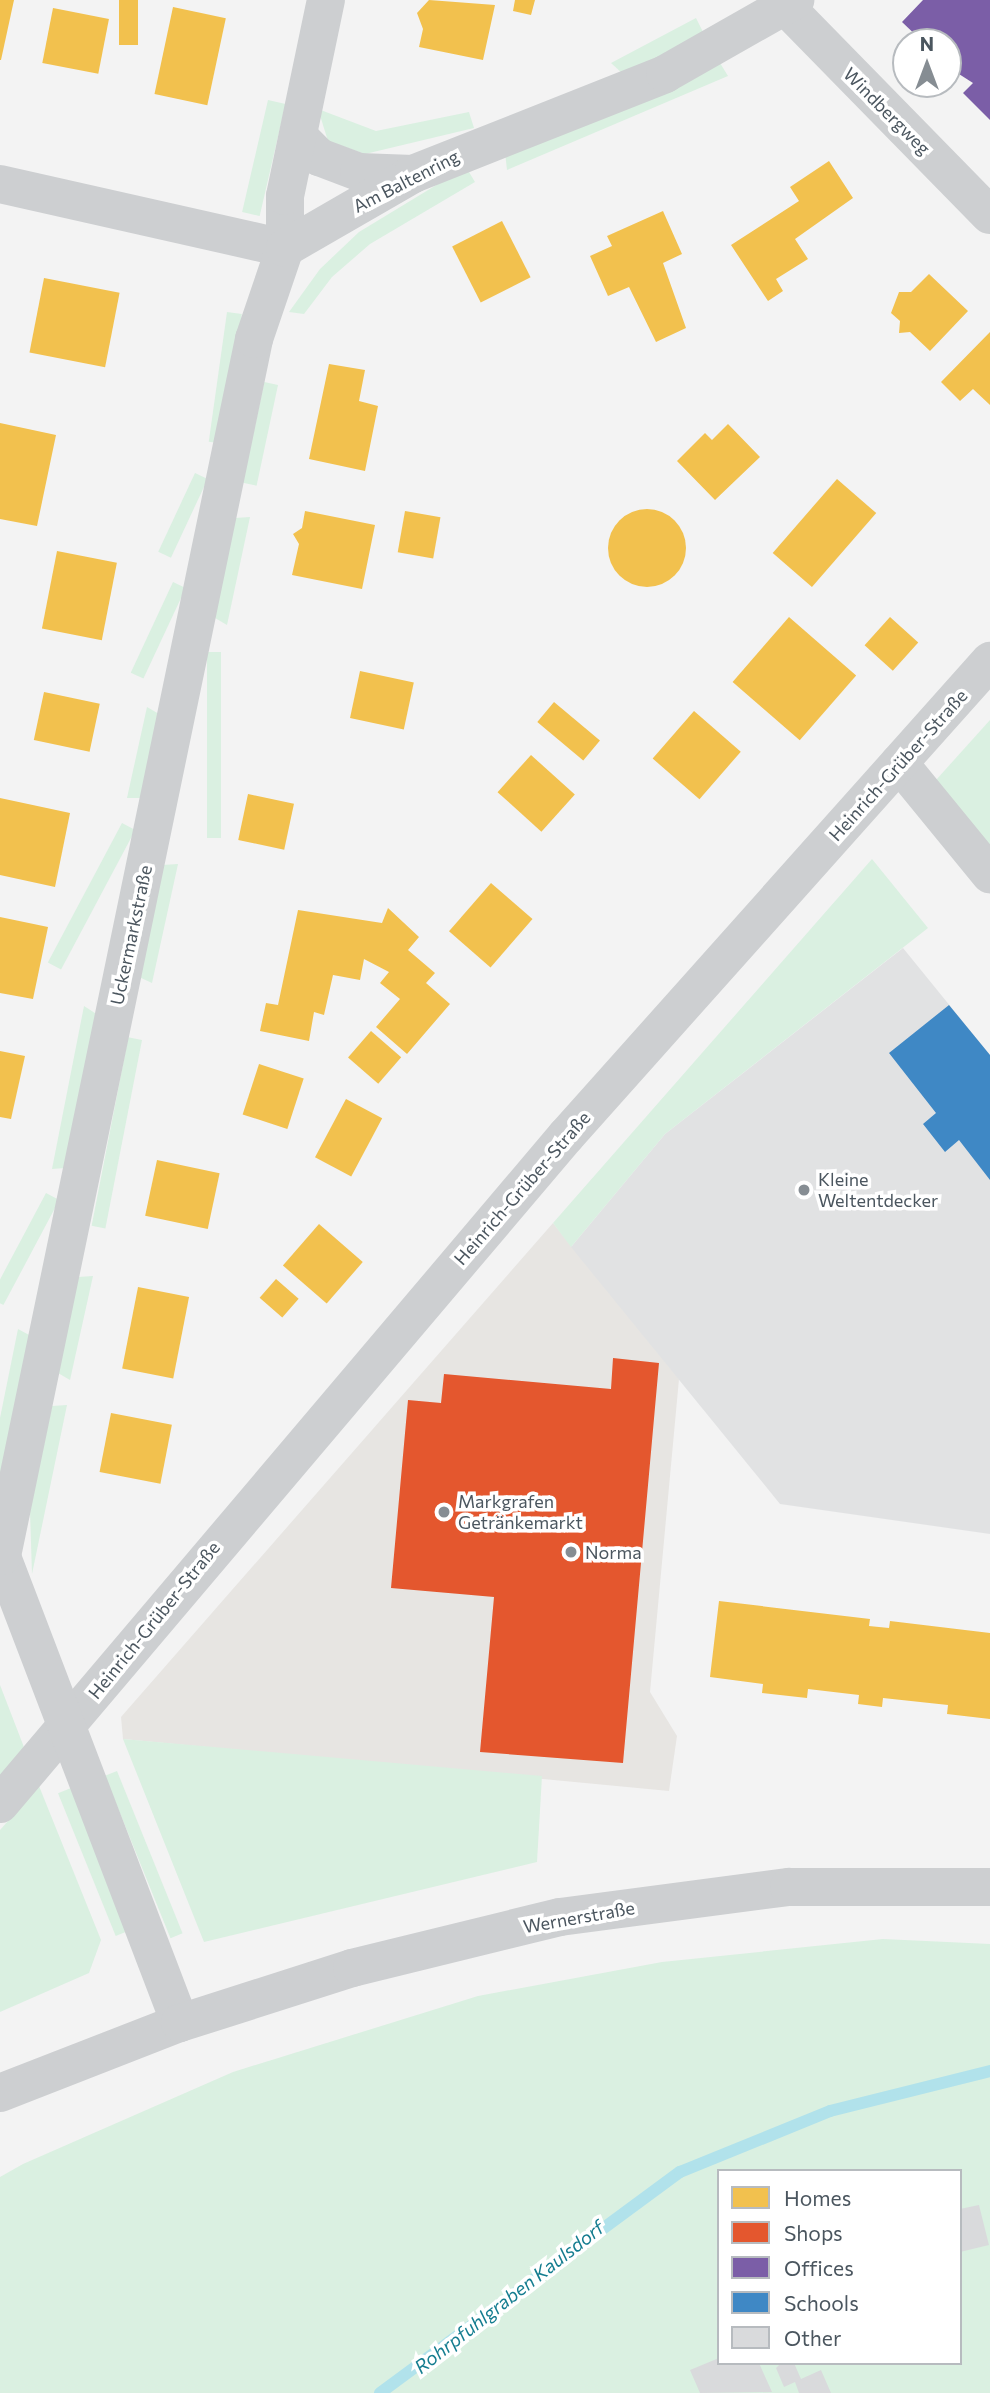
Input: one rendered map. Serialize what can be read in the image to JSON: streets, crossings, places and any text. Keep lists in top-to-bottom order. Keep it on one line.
{"streets":{"street":["Windbergweg","Am Baltenring","Heinrich-Grüber-Straße","Uckermarkstraße","Wernerstraße"]},"crossings":[["Windbergweg","Am Baltenring"],["Am Baltenring","Uckermarkstraße"],["Heinrich-Grüber-Straße","Uckermarkstraße"]],"water":["Rohrpfuhlgraben Kaulsdorf"],"places":["Kleine Weltentdecker","Markgrafen Getränkemarkt","Norma"],"legend":["Homes","Shops","Offices","Schools","Other"],"north":"top"}
